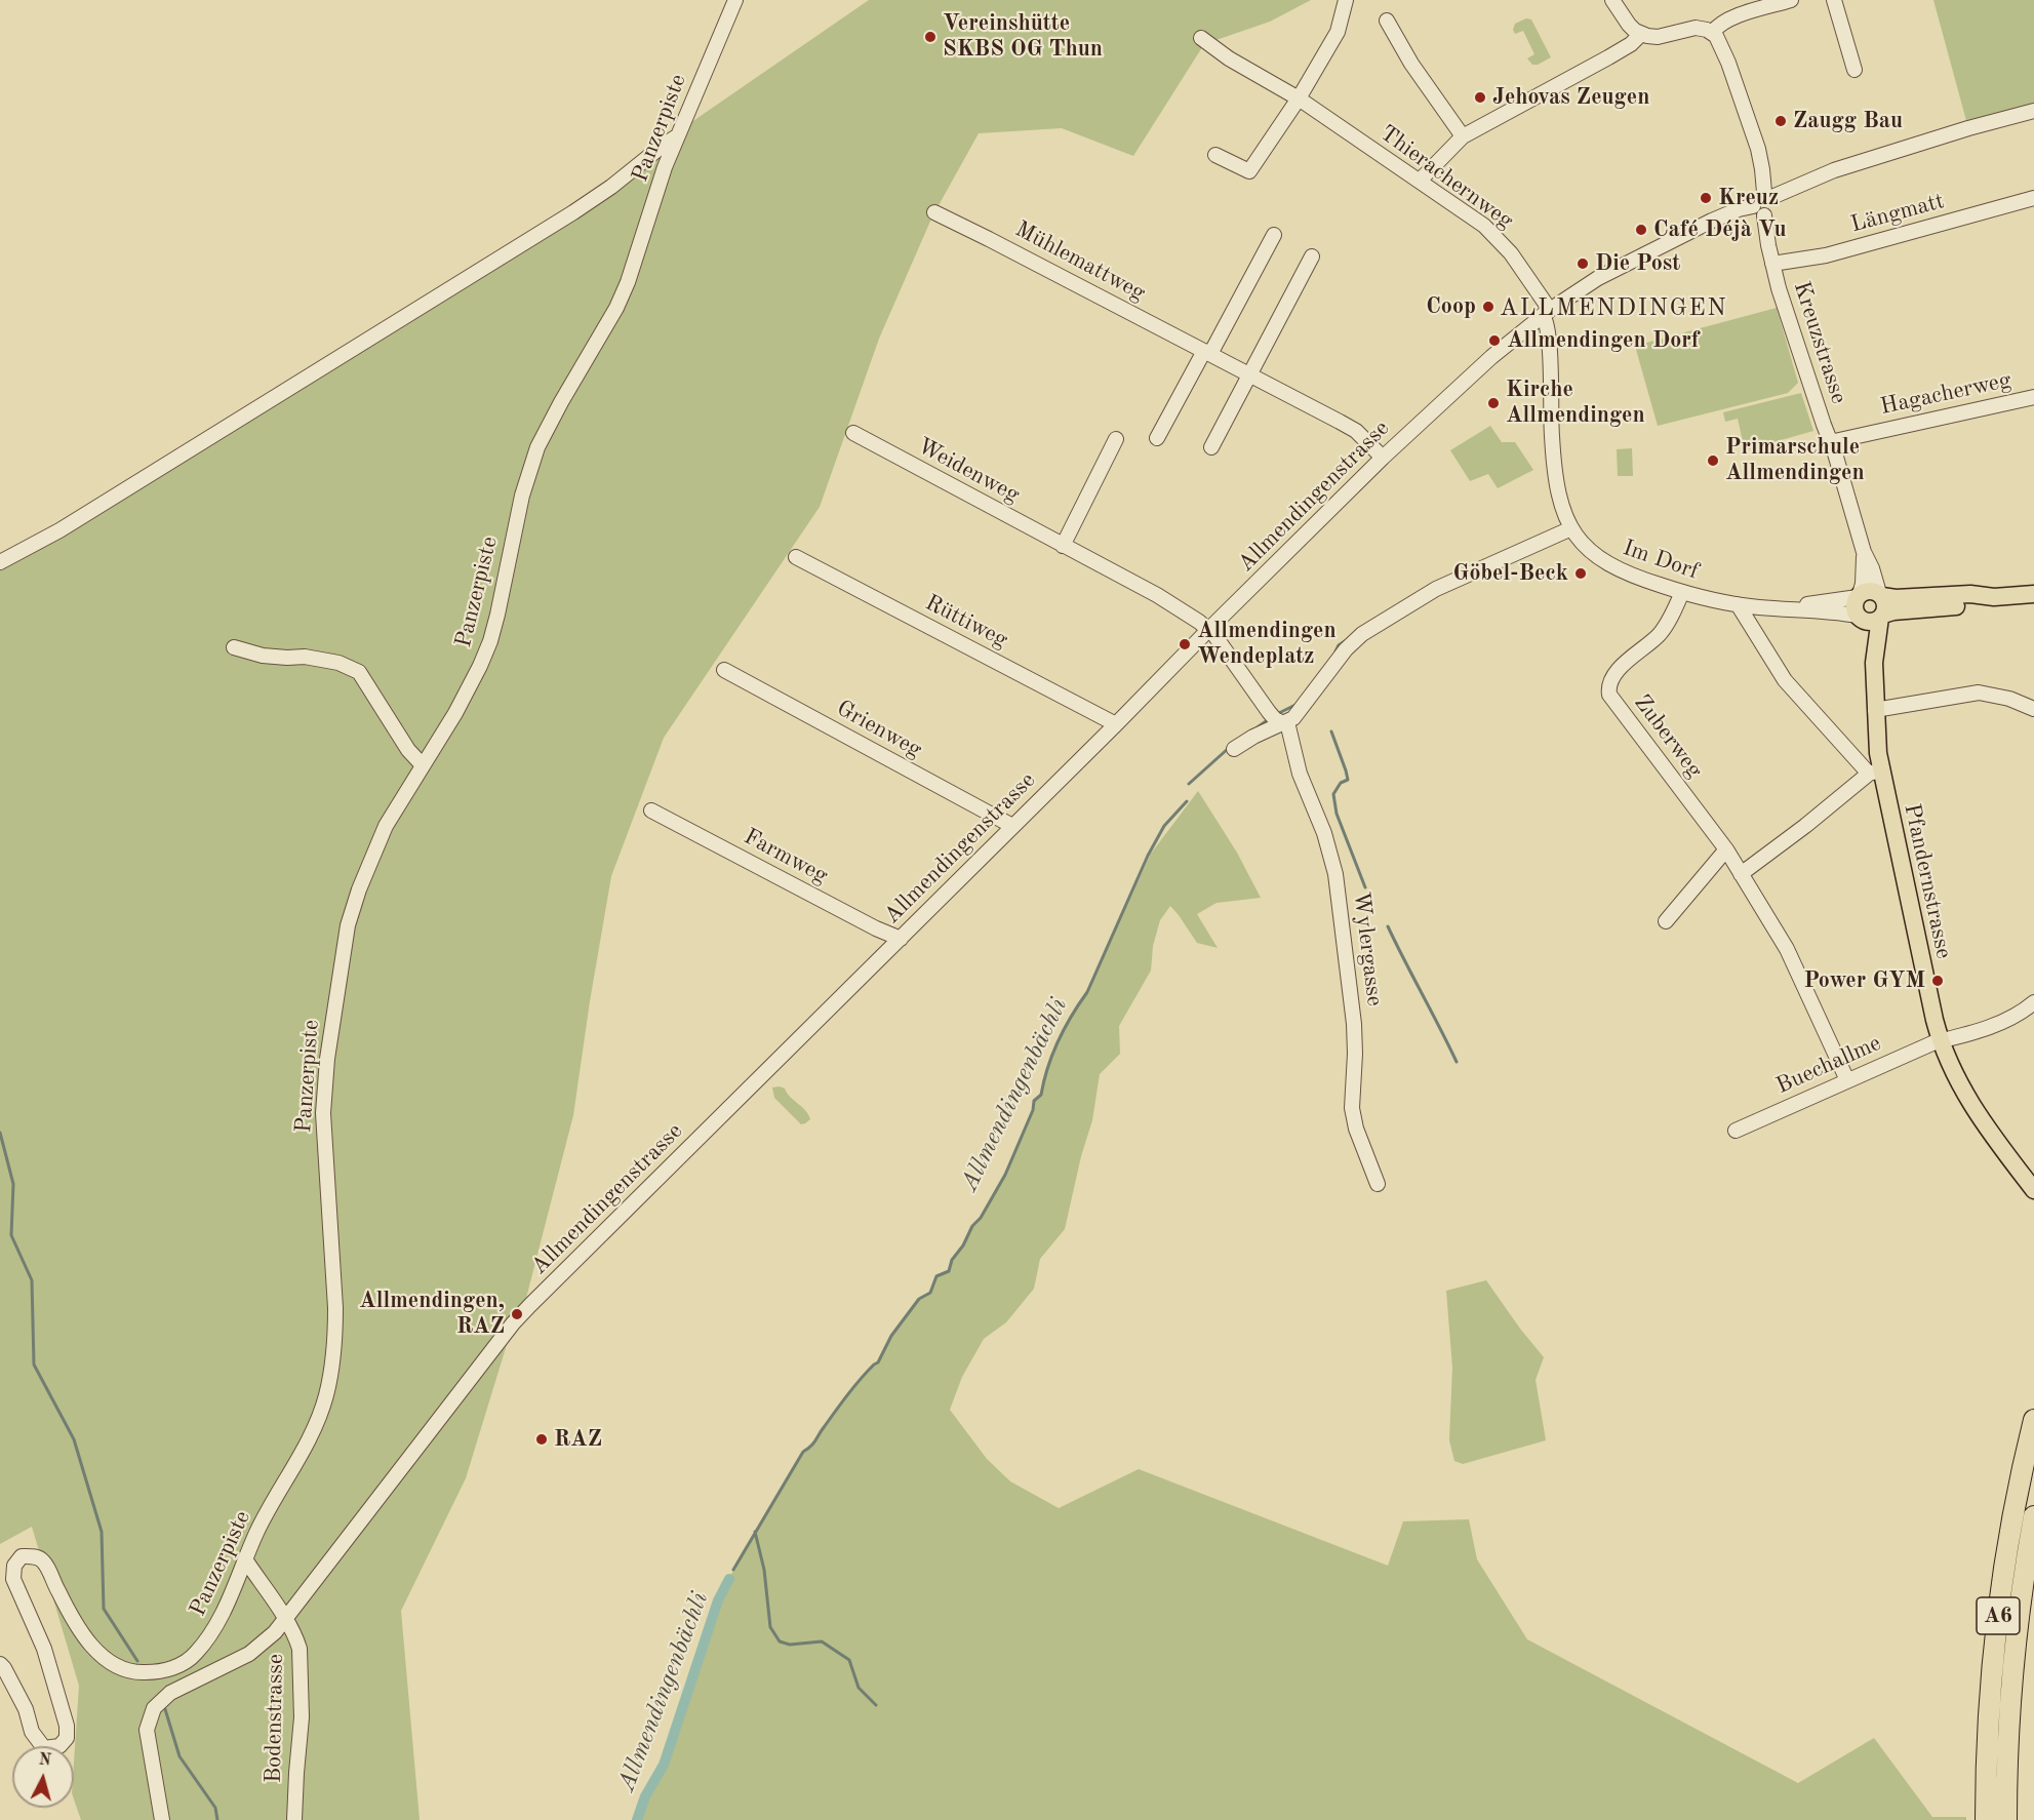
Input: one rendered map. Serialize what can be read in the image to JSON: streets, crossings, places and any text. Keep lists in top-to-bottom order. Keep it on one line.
{"streets":{"highway":["A6"],"main road":["Pfandernstrasse"],"street":["Panzerpiste","Thierachernweg","Längmatt","Mühlemattweg","Kreuzstrasse","Hagacherweg","Weidenweg","Allmendingenstrasse","Im Dorf","Rüttiweg","Grienweg","Zuberweg","Farmweg","Wylergasse","Buechallme","Bodenstrasse"]},"crossings":[["Panzerpiste","Bodenstrasse"],["Thierachernweg","Allmendingenstrasse"],["Thierachernweg","Im Dorf"],["Längmatt","Kreuzstrasse"],["Mühlemattweg","Allmendingenstrasse"],["Kreuzstrasse","Hagacherweg"],["Kreuzstrasse","Allmendingenstrasse"],["Kreuzstrasse","Im Dorf"],["Kreuzstrasse","Pfandernstrasse"],["Weidenweg","Allmendingenstrasse"],["Allmendingenstrasse","Im Dorf"],["Allmendingenstrasse","Rüttiweg"],["Allmendingenstrasse","Grienweg"],["Allmendingenstrasse","Farmweg"],["Allmendingenstrasse","Bodenstrasse"],["Im Dorf","Zuberweg"],["Im Dorf","Pfandernstrasse"],["Zuberweg","Buechallme"],["Pfandernstrasse","Buechallme"]],"districts":["ALLMENDINGEN"],"water":["Allmendingenbächli"],"places":["Vereinshütte SKBS OG Thun","Jehovas Zeugen","Zaugg Bau","Kreuz","Café Déjà Vu","Die Post","Coop","Allmendingen Dorf","Kirche Allmendingen","Primarschule Allmendingen","Göbel-Beck","Allmendingen Wendeplatz","Power GYM","Allmendingen, RAZ","RAZ"],"north":"top"}
